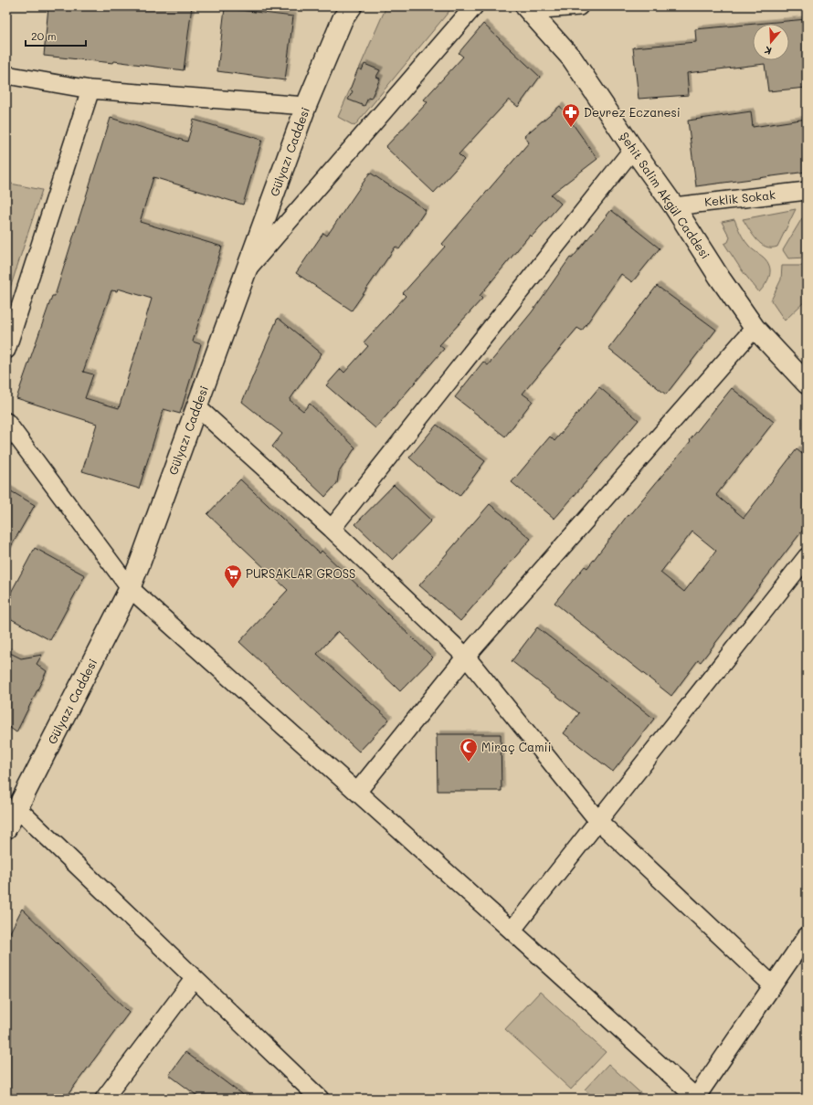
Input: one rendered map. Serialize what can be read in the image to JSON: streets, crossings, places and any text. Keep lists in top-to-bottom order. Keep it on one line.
{"streets":{"street":["Gülyazı Caddesi","Şehit Salim Akgül Caddesi","Keklik Sokak"]},"crossings":[["Şehit Salim Akgül Caddesi","Keklik Sokak"]],"places":{"pharmacy":["Devrez Eczanesi"],"supermarket":["PURSAKLAR GROSS"],"mosque":["Miraç Camii"]},"scale_bar":"20 m","north":"bottom"}
